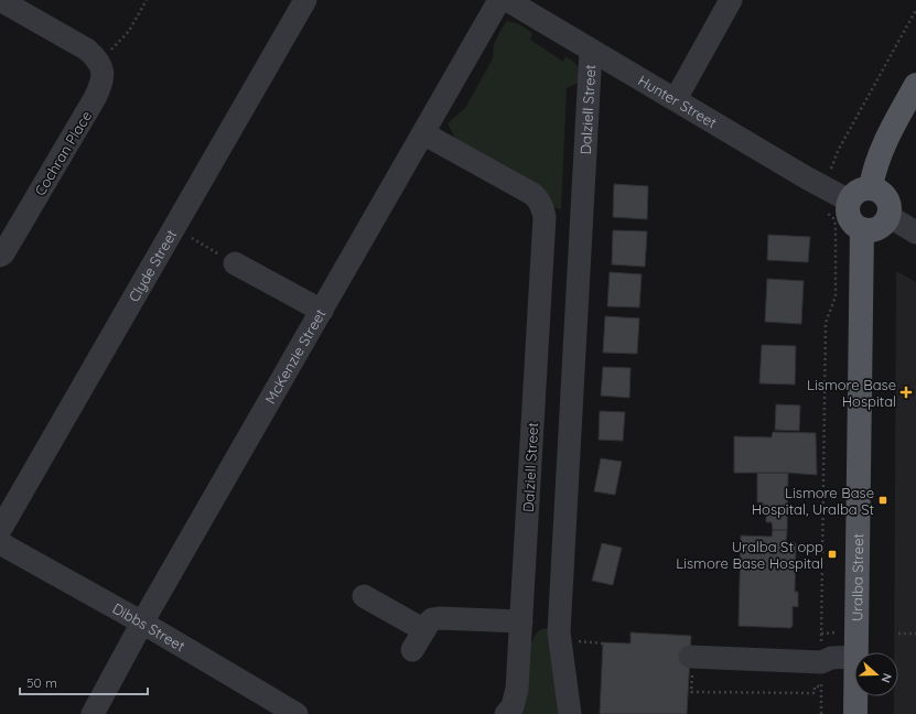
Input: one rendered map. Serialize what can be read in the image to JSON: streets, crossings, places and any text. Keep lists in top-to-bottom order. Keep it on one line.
{"streets":{"main road":["Uralba Street"],"street":["Hunter Street","Dalziell Street","Cochran Place","Clyde Street","McKenzie Street","Dibbs Street"]},"crossings":[["Hunter Street","Dalziell Street"],["Hunter Street","Uralba Street"],["Dalziell Street","McKenzie Street"],["McKenzie Street","Dibbs Street"]],"places":{"health":["Lismore Base Hospital"],"transit":["Lismore Base Hospital, Uralba St","Uralba St opp Lismore Base Hospital"]},"scale_bar":"50 m","north":"right"}
